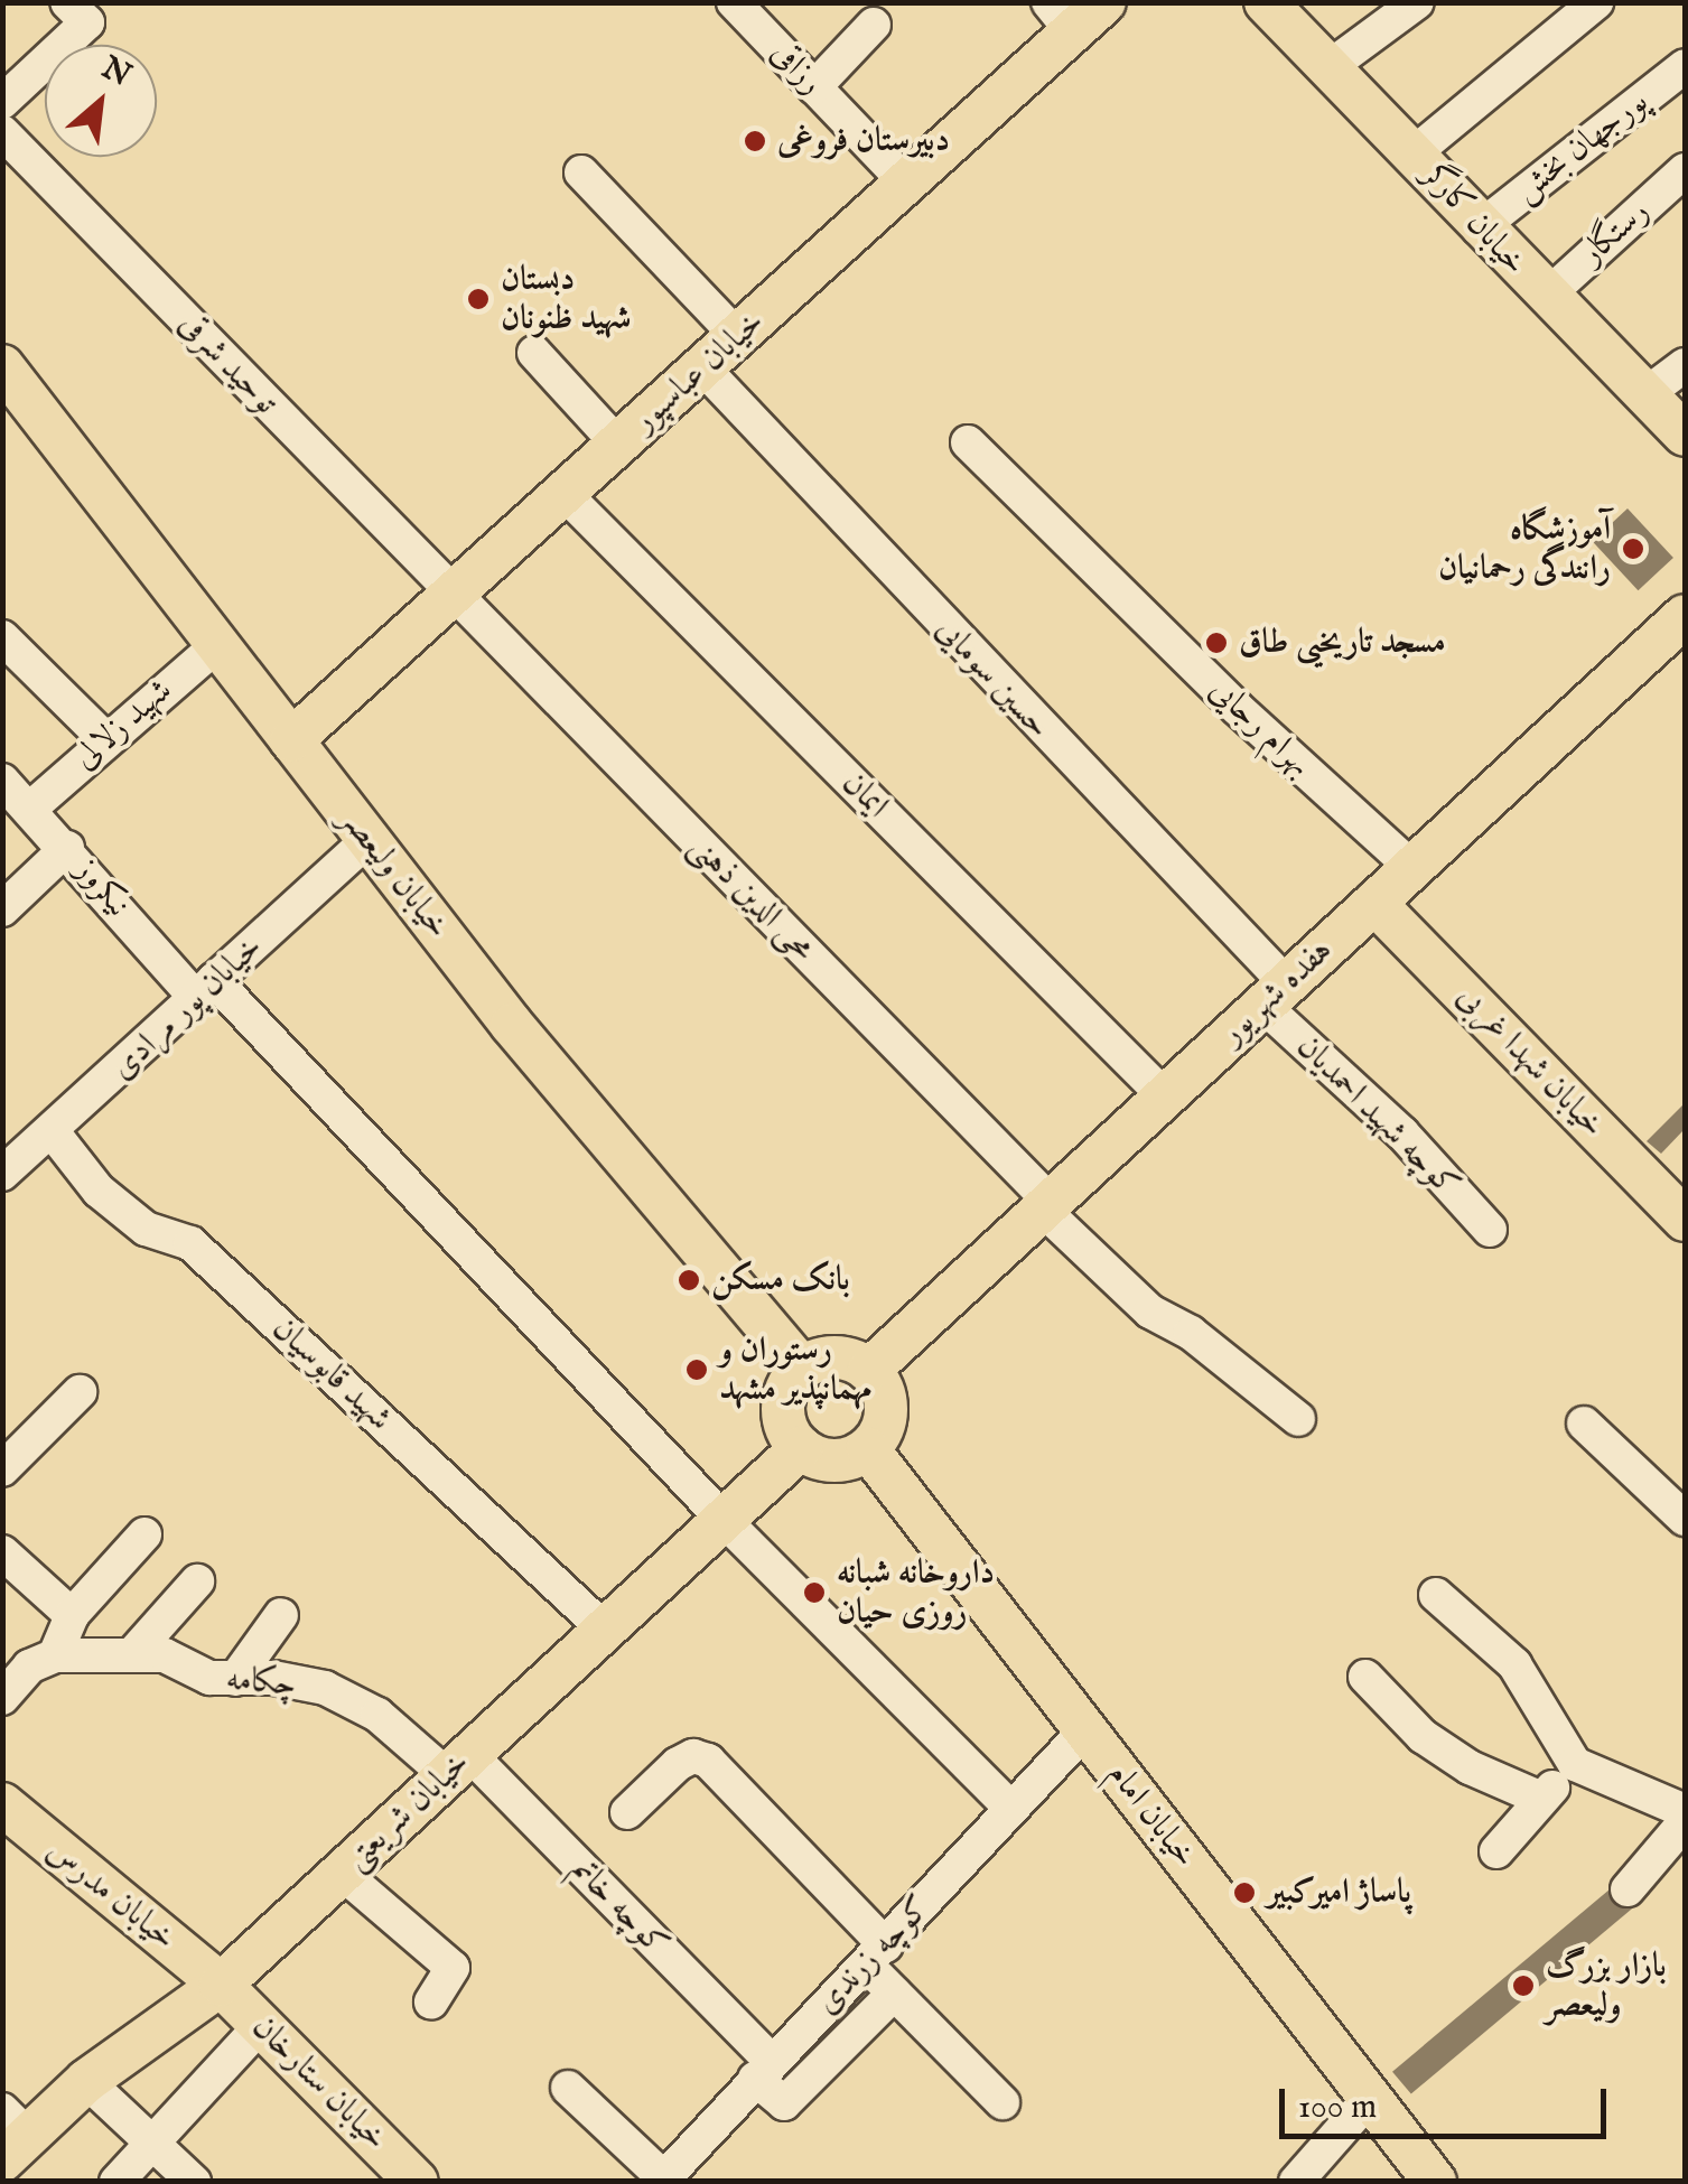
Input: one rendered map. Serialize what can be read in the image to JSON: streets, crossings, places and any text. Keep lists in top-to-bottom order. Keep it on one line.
{"streets":{"main road":["خیابان کارگر","خیابان عباسپور","خیابان ولیعصر","هفده شهریور","خیابان شهدا غربی","خیابان شریعتی","خیابان امام","خیابان مدرس","خیابان ستارخان"],"street":["رزاقی","پورجهان بخش","رستگار","توحید شرقی","حسین سومایی","شهید زلالی","بهرام رجایی","ایمان","نیکروز","محی الدین ذهنی","خیابان پور مرادی","کوچه شهید احمدیان","شهید قابوسیان","چکامه","کوچه خاتم","کوچه زرندی"]},"crossings":[["رزاقی","خیابان عباسپور"],["پورجهان بخش","خیابان کارگر"],["خیابان کارگر","رستگار"],["توحید شرقی","خیابان عباسپور"],["توحید شرقی","محی الدین ذهنی"],["خیابان عباسپور","حسین سومایی"],["خیابان عباسپور","ایمان"],["خیابان عباسپور","خیابان ولیعصر"],["خیابان عباسپور","محی الدین ذهنی"],["حسین سومایی","هفده شهریور"],["حسین سومایی","کوچه شهید احمدیان"],["شهید زلالی","خیابان ولیعصر"],["شهید زلالی","نیکروز"],["بهرام رجایی","هفده شهریور"],["ایمان","هفده شهریور"],["خیابان ولیعصر","هفده شهریور"],["خیابان ولیعصر","خیابان پور مرادی"],["خیابان ولیعصر","خیابان شریعتی"],["خیابان ولیعصر","خیابان امام"],["نیکروز","خیابان پور مرادی"],["نیکروز","خیابان شریعتی"],["نیکروز","کوچه زرندی"],["محی الدین ذهنی","هفده شهریور"],["هفده شهریور","خیابان شهدا غربی"],["هفده شهریور","کوچه شهید احمدیان"],["هفده شهریور","خیابان شریعتی"],["هفده شهریور","خیابان امام"],["خیابان پور مرادی","شهید قابوسیان"],["شهید قابوسیان","خیابان شریعتی"],["چکامه","خیابان شریعتی"],["چکامه","کوچه خاتم"],["خیابان شریعتی","خیابان امام"],["خیابان شریعتی","خیابان مدرس"],["خیابان شریعتی","کوچه خاتم"],["خیابان شریعتی","خیابان ستارخان"],["خیابان امام","کوچه زرندی"],["خیابان مدرس","خیابان ستارخان"],["کوچه خاتم","کوچه زرندی"]],"places":["دبیرستان فروغی","دبستان شهید ظنونان","آموزشگاه رانندگی رحمانیان","مسجد تاریخیی طاق","بانک مسکن","رستوران و مهمانپذیر مشهد","داروخانه شبانه روزی حیان","پاساژ امیرکبیر","بازار بزرگ ولیعصر"],"scale_bar":"100 m","north":"top right"}
